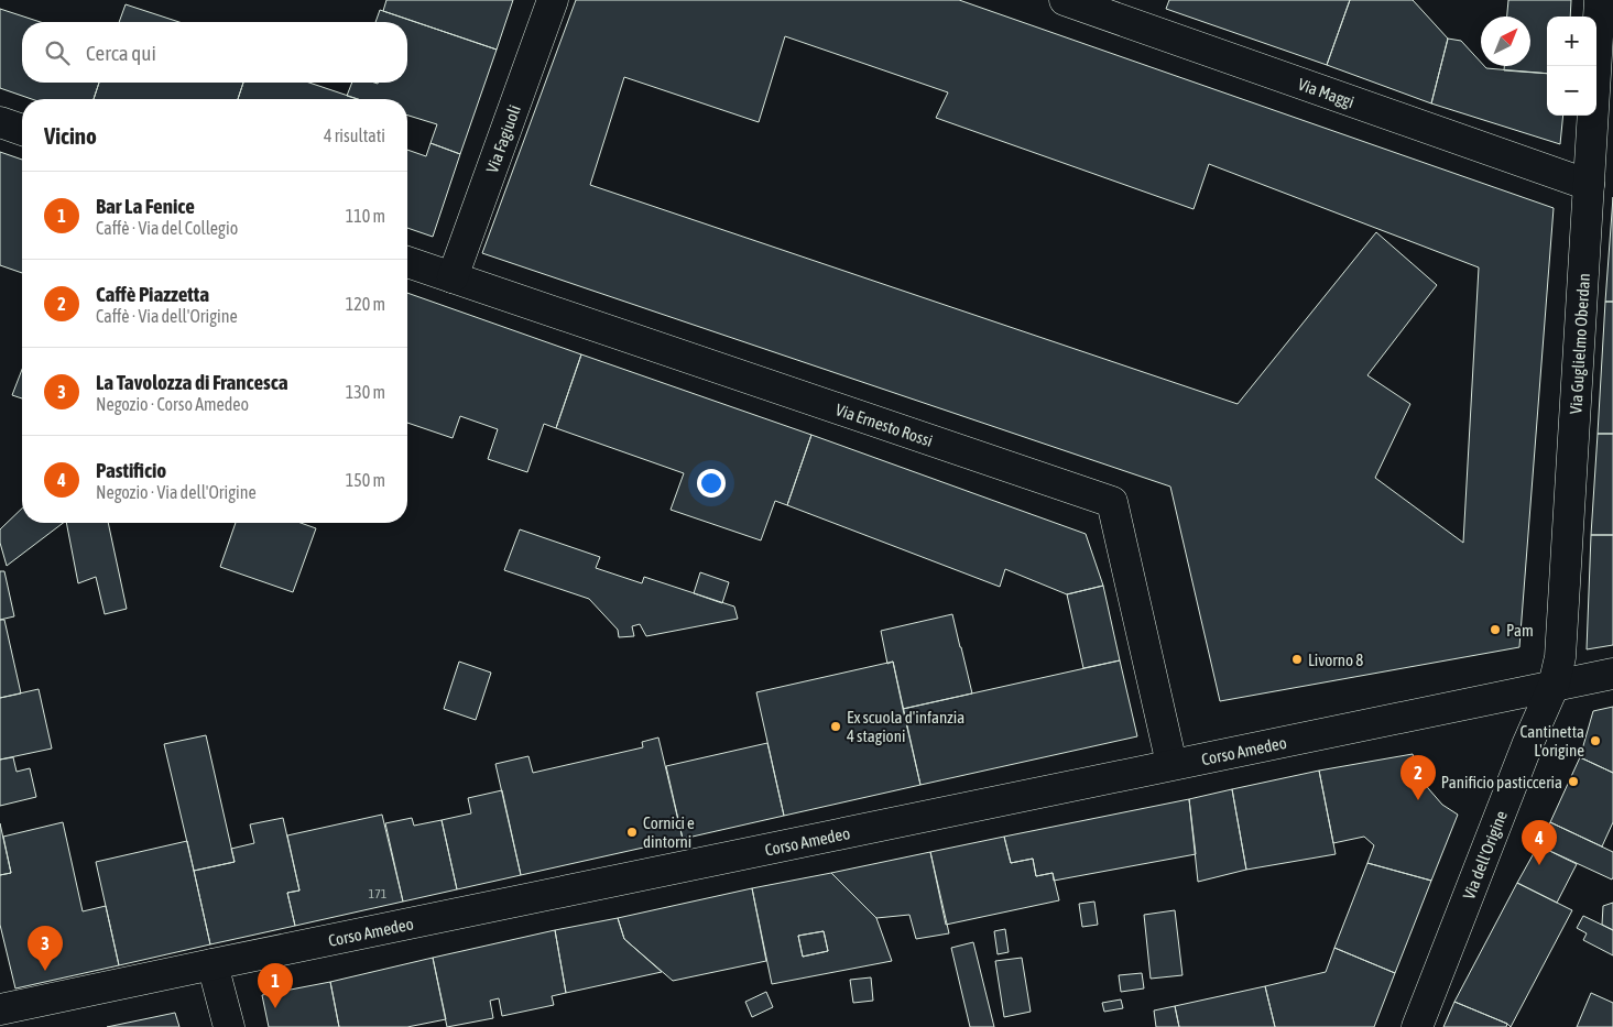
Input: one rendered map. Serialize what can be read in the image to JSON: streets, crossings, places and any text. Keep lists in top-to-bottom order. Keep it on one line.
{"streets":{"street":["Via Maggi","Via Fagiuoli","Via Guglielmo Oberdan","Via Ernesto Rossi","Corso Amedeo","Via dell'Origine"]},"crossings":[["Via Maggi","Via Guglielmo Oberdan"],["Via Fagiuoli","Via Ernesto Rossi"],["Via Guglielmo Oberdan","Corso Amedeo"],["Via Guglielmo Oberdan","Via dell'Origine"],["Via Ernesto Rossi","Corso Amedeo"],["Corso Amedeo","Via dell'Origine"]],"places":["Pam","Livorno 8","Ex scuola d'infanzia 4 stagioni","Cantinetta L'origine","Panificio pasticceria","Cornici e dintorni"],"house_numbers":["171"],"north":"top right","page":{"map_buttons":["+","−"],"search":"Cerca qui","heading":["Vicino","4 risultati"],"list":[{"mark":"1","name":"Bar La Fenice","note":"Caffè · Via del Collegio","value":"110 m"},{"mark":"2","name":"Caffè Piazzetta","note":"Caffè · Via dell'Origine","value":"120 m"},{"mark":"3","name":"La Tavolozza di Francesca","note":"Negozio · Corso Amedeo","value":"130 m"},{"mark":"4","name":"Pastificio","note":"Negozio · Via dell'Origine","value":"150 m"}],"pins":["2","4","3","1"]}}
